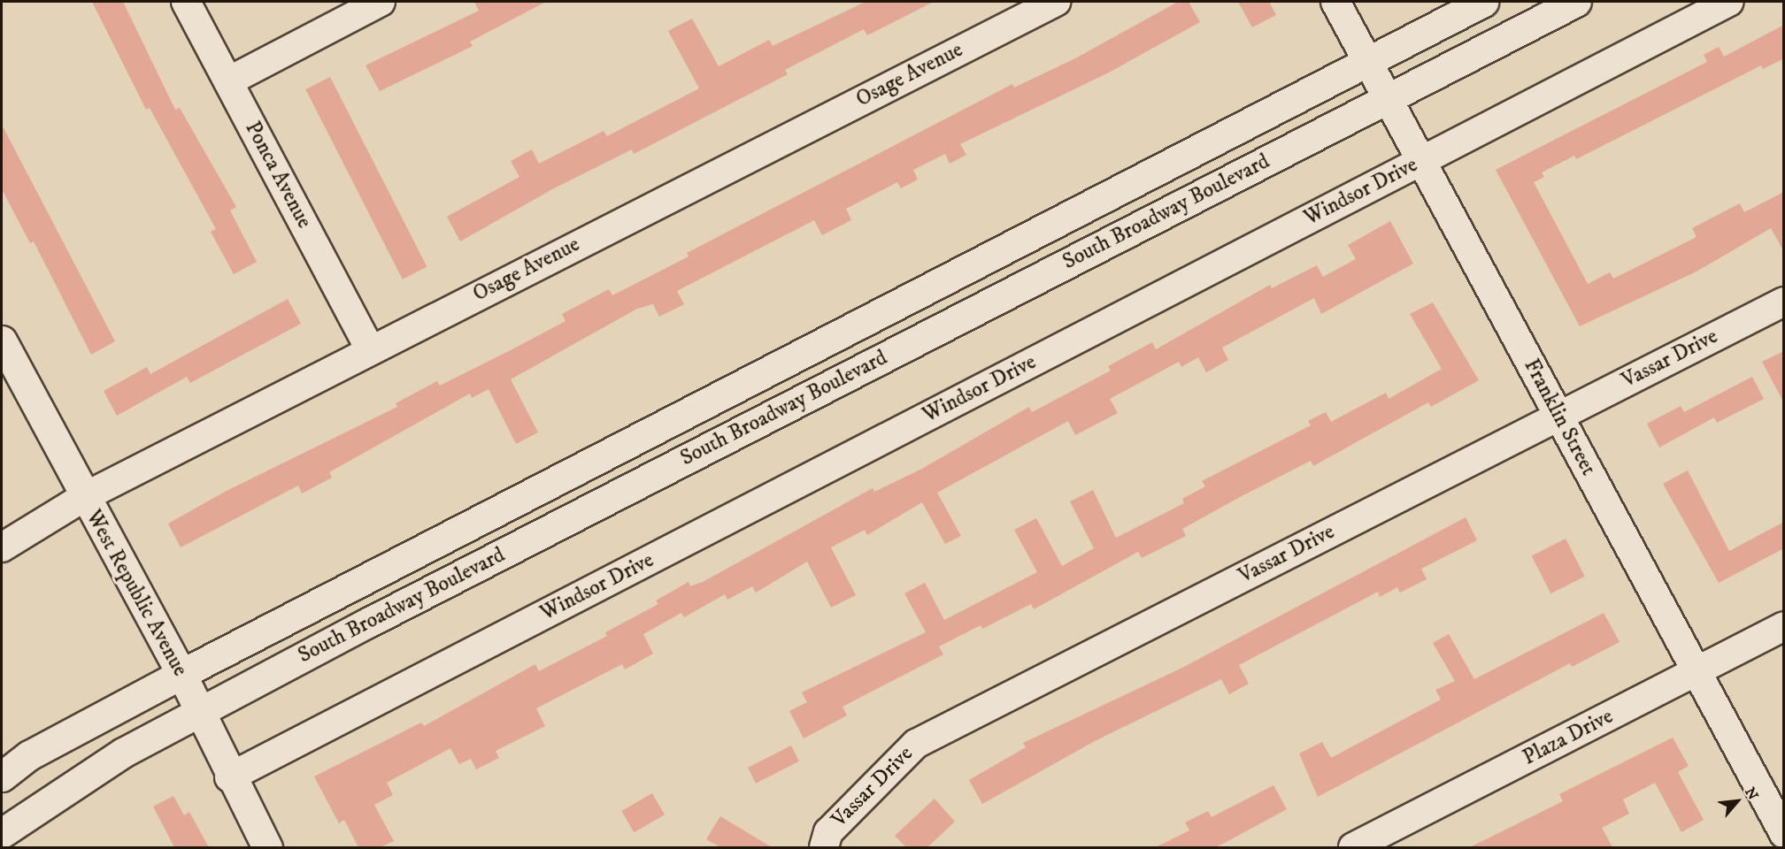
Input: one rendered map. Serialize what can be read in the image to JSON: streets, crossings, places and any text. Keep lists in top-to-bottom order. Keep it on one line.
{"streets":{"main road":["South Broadway Boulevard","West Republic Avenue"],"street":["Osage Avenue","Ponca Avenue","Windsor Drive","Vassar Drive","Franklin Street","Plaza Drive"]},"crossings":[["Osage Avenue","Ponca Avenue"],["Osage Avenue","West Republic Avenue"],["Windsor Drive","Franklin Street"],["Windsor Drive","West Republic Avenue"],["South Broadway Boulevard","Franklin Street"],["South Broadway Boulevard","West Republic Avenue"],["Vassar Drive","Franklin Street"],["Franklin Street","Plaza Drive"]],"north":"top right"}
